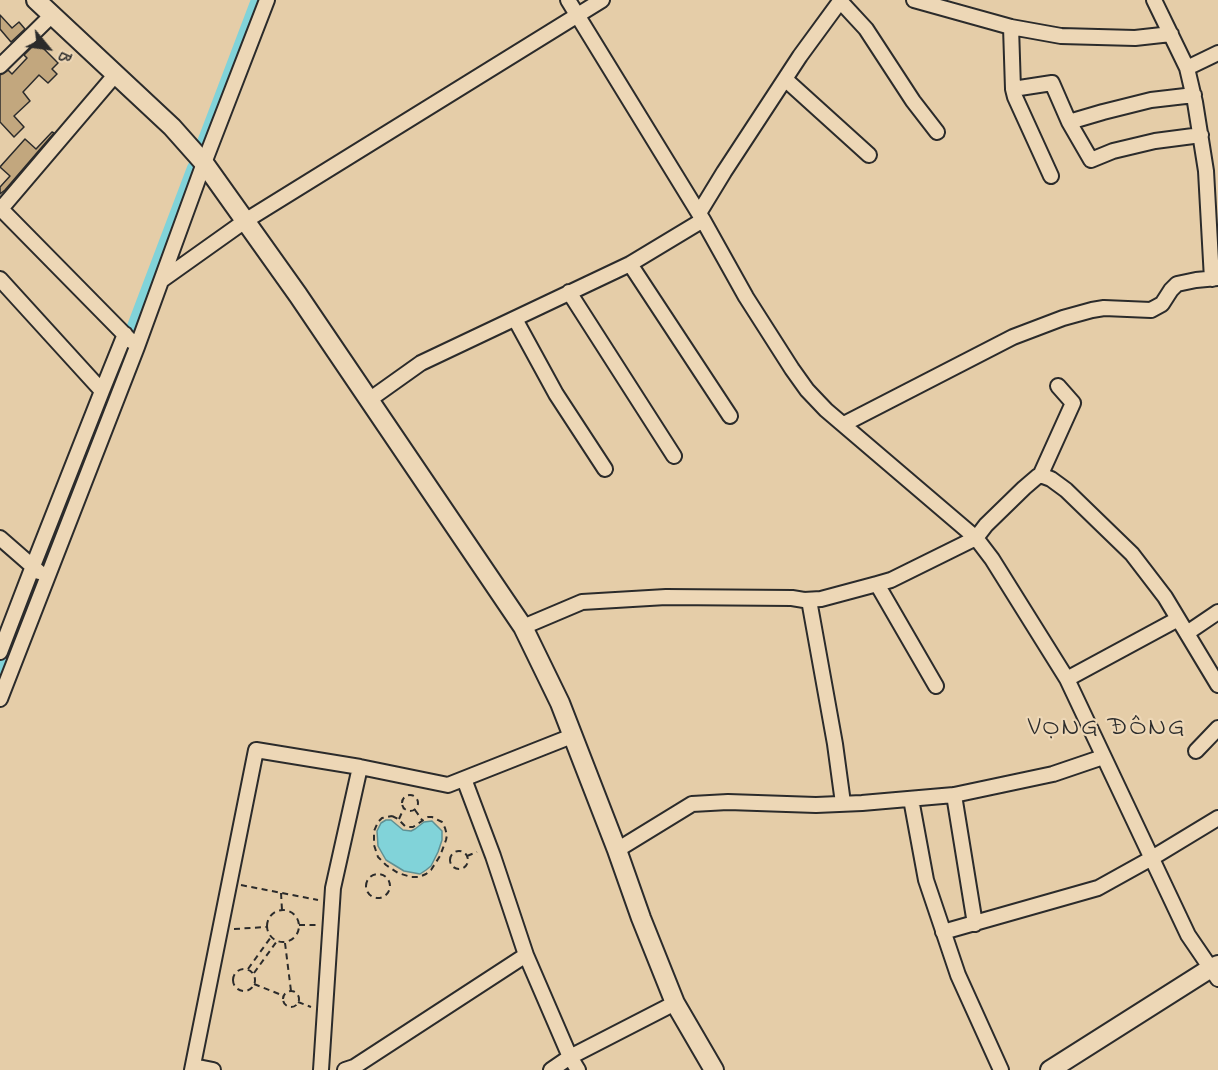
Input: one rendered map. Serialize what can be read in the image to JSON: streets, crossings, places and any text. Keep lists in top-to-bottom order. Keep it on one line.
{"districts":["VỌNG ĐÔNG"],"north":"bottom right"}
